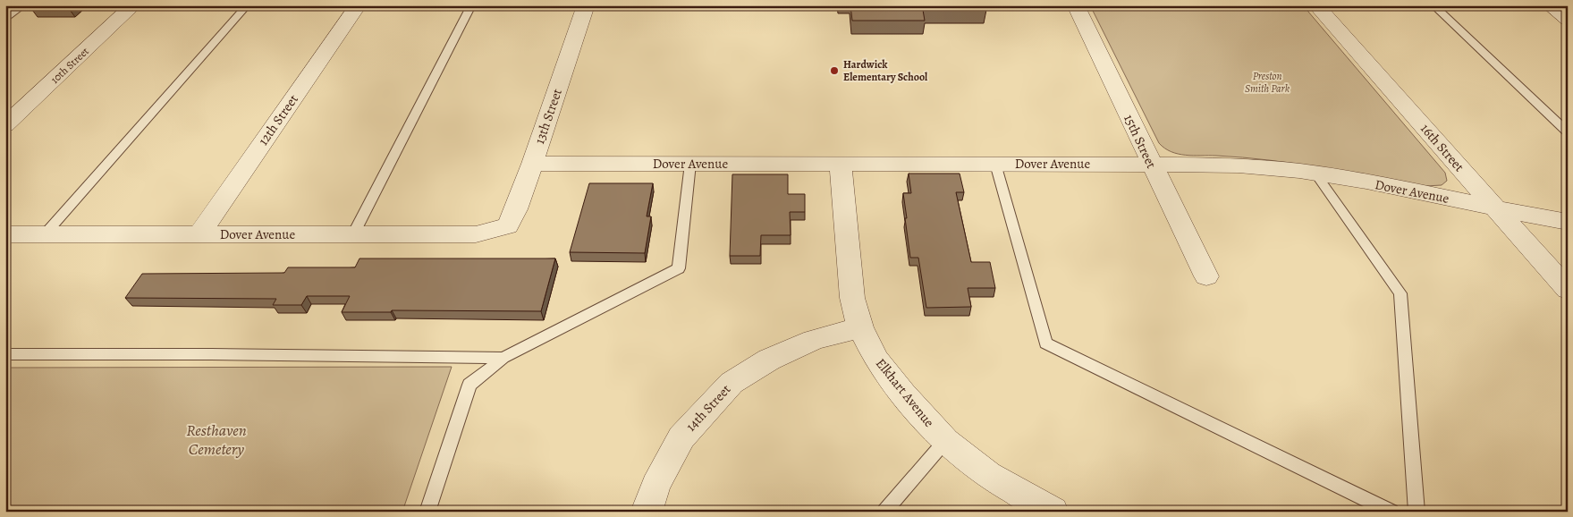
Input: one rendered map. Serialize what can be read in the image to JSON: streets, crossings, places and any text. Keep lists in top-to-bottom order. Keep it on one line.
{"streets":{"street":["10th Street","13th Street","12th Street","15th Street","16th Street","Dover Avenue","Elkhart Avenue","14th Street"]},"crossings":[["13th Street","Dover Avenue"],["12th Street","Dover Avenue"],["15th Street","Dover Avenue"],["16th Street","Dover Avenue"],["Dover Avenue","Elkhart Avenue"],["Elkhart Avenue","14th Street"]],"parks":["Preston Smith Park","Resthaven Cemetery"],"places":["Hardwick Elementary School"]}
